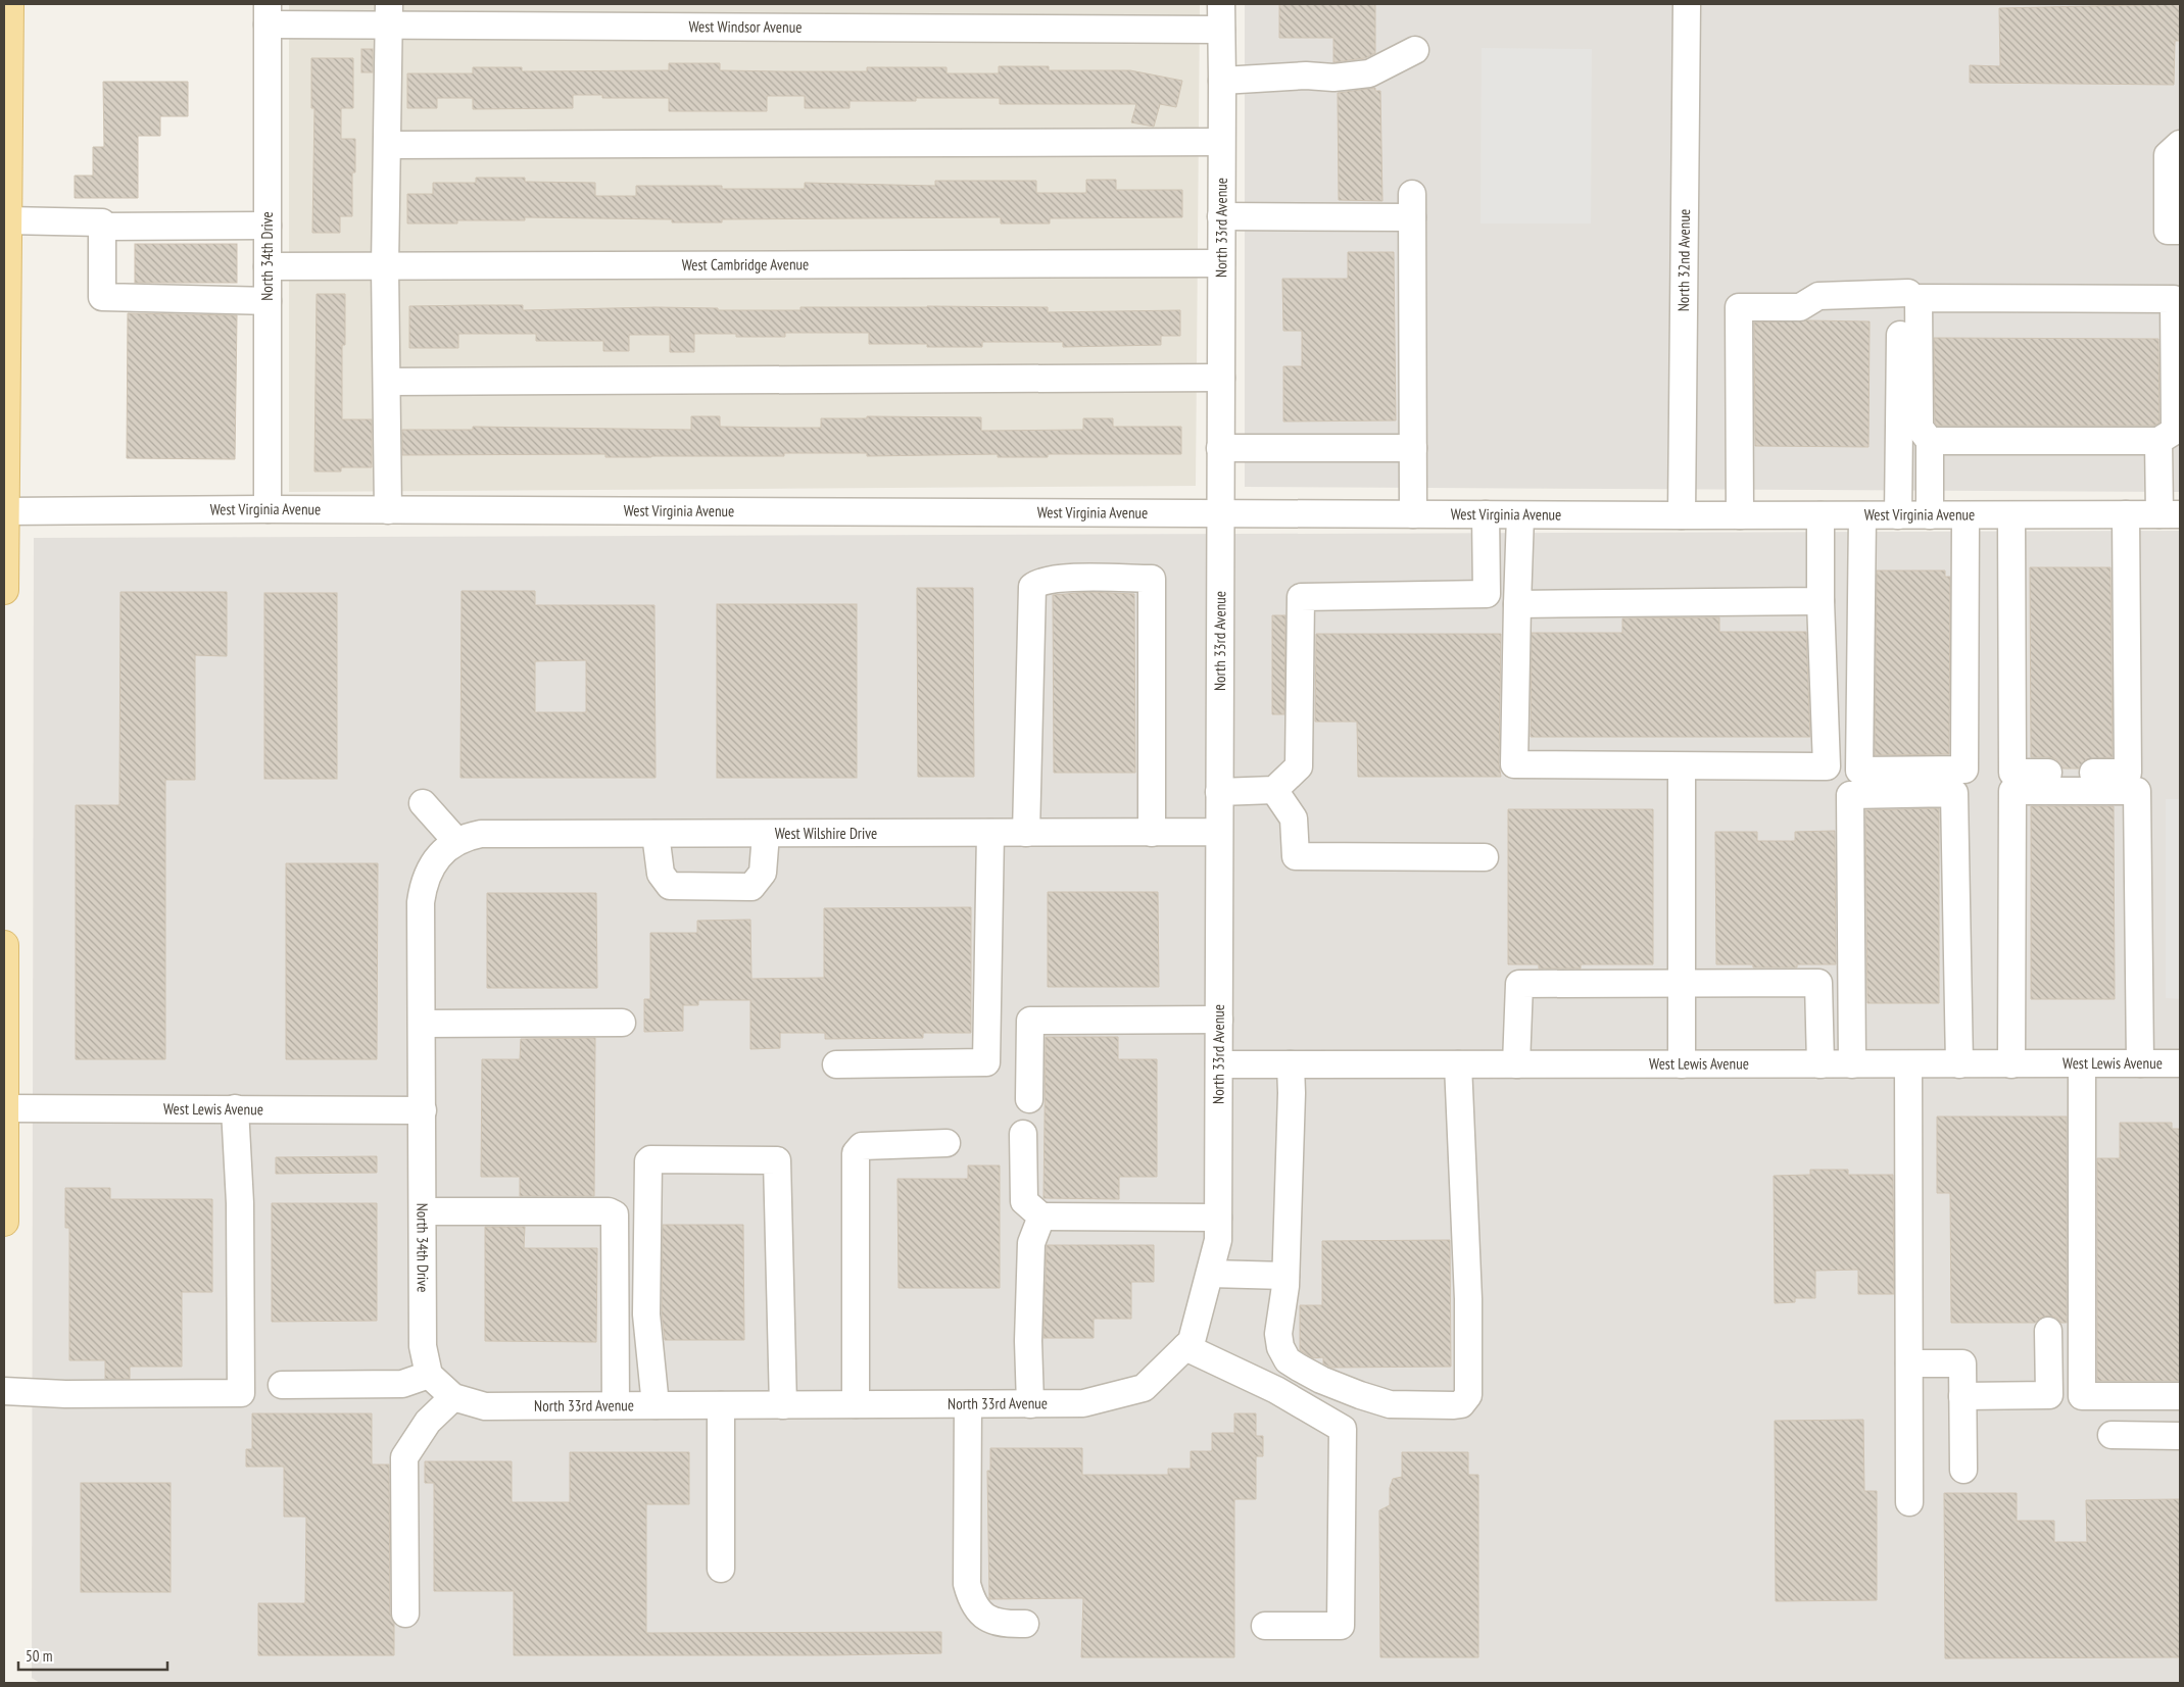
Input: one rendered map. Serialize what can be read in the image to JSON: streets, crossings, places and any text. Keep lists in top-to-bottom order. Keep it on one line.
{"streets":{"street":["West Windsor Avenue","North 33rd Avenue","North 34th Drive","North 32nd Avenue","West Cambridge Avenue","West Virginia Avenue","West Wilshire Drive","West Lewis Avenue"]},"crossings":[["West Windsor Avenue","North 33rd Avenue"],["West Windsor Avenue","North 34th Drive"],["North 33rd Avenue","West Cambridge Avenue"],["North 33rd Avenue","West Virginia Avenue"],["North 33rd Avenue","West Wilshire Drive"],["North 33rd Avenue","West Lewis Avenue"],["North 34th Drive","West Cambridge Avenue"],["North 34th Drive","West Virginia Avenue"],["North 34th Drive","West Wilshire Drive"],["North 34th Drive","West Lewis Avenue"],["North 32nd Avenue","West Virginia Avenue"]],"scale_bar":"50 m"}
